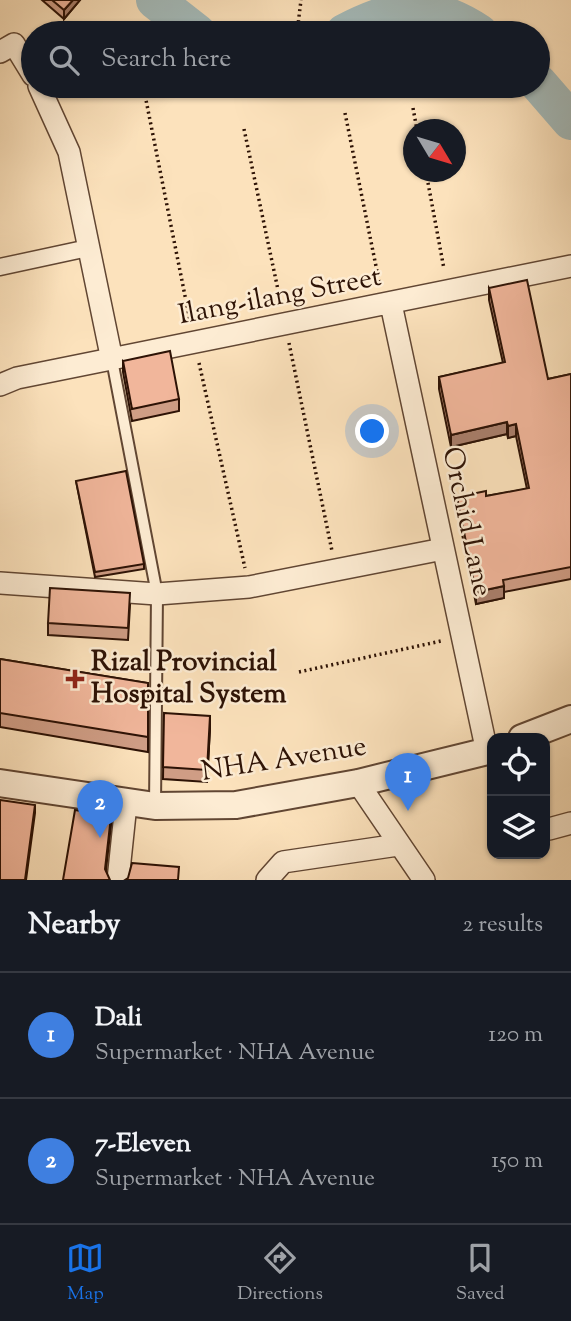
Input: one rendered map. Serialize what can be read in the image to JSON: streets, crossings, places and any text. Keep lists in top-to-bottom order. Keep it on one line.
{"streets":{"street":["Ilang-ilang Street","Orchid Lane","NHA Avenue"]},"crossings":[["Ilang-ilang Street","Orchid Lane"]],"places":{"health":["Rizal Provincial Hospital System"]},"north":"bottom right","page":{"search":"Search here","pins":["1","2"],"heading":["Nearby","2 results"],"list":[{"mark":"1","name":"Dali","note":"Supermarket · NHA Avenue","value":"120 m"},{"mark":"2","name":"7-Eleven","note":"Supermarket · NHA Avenue","value":"150 m"}],"nav":["Map","Directions","Saved"]}}
